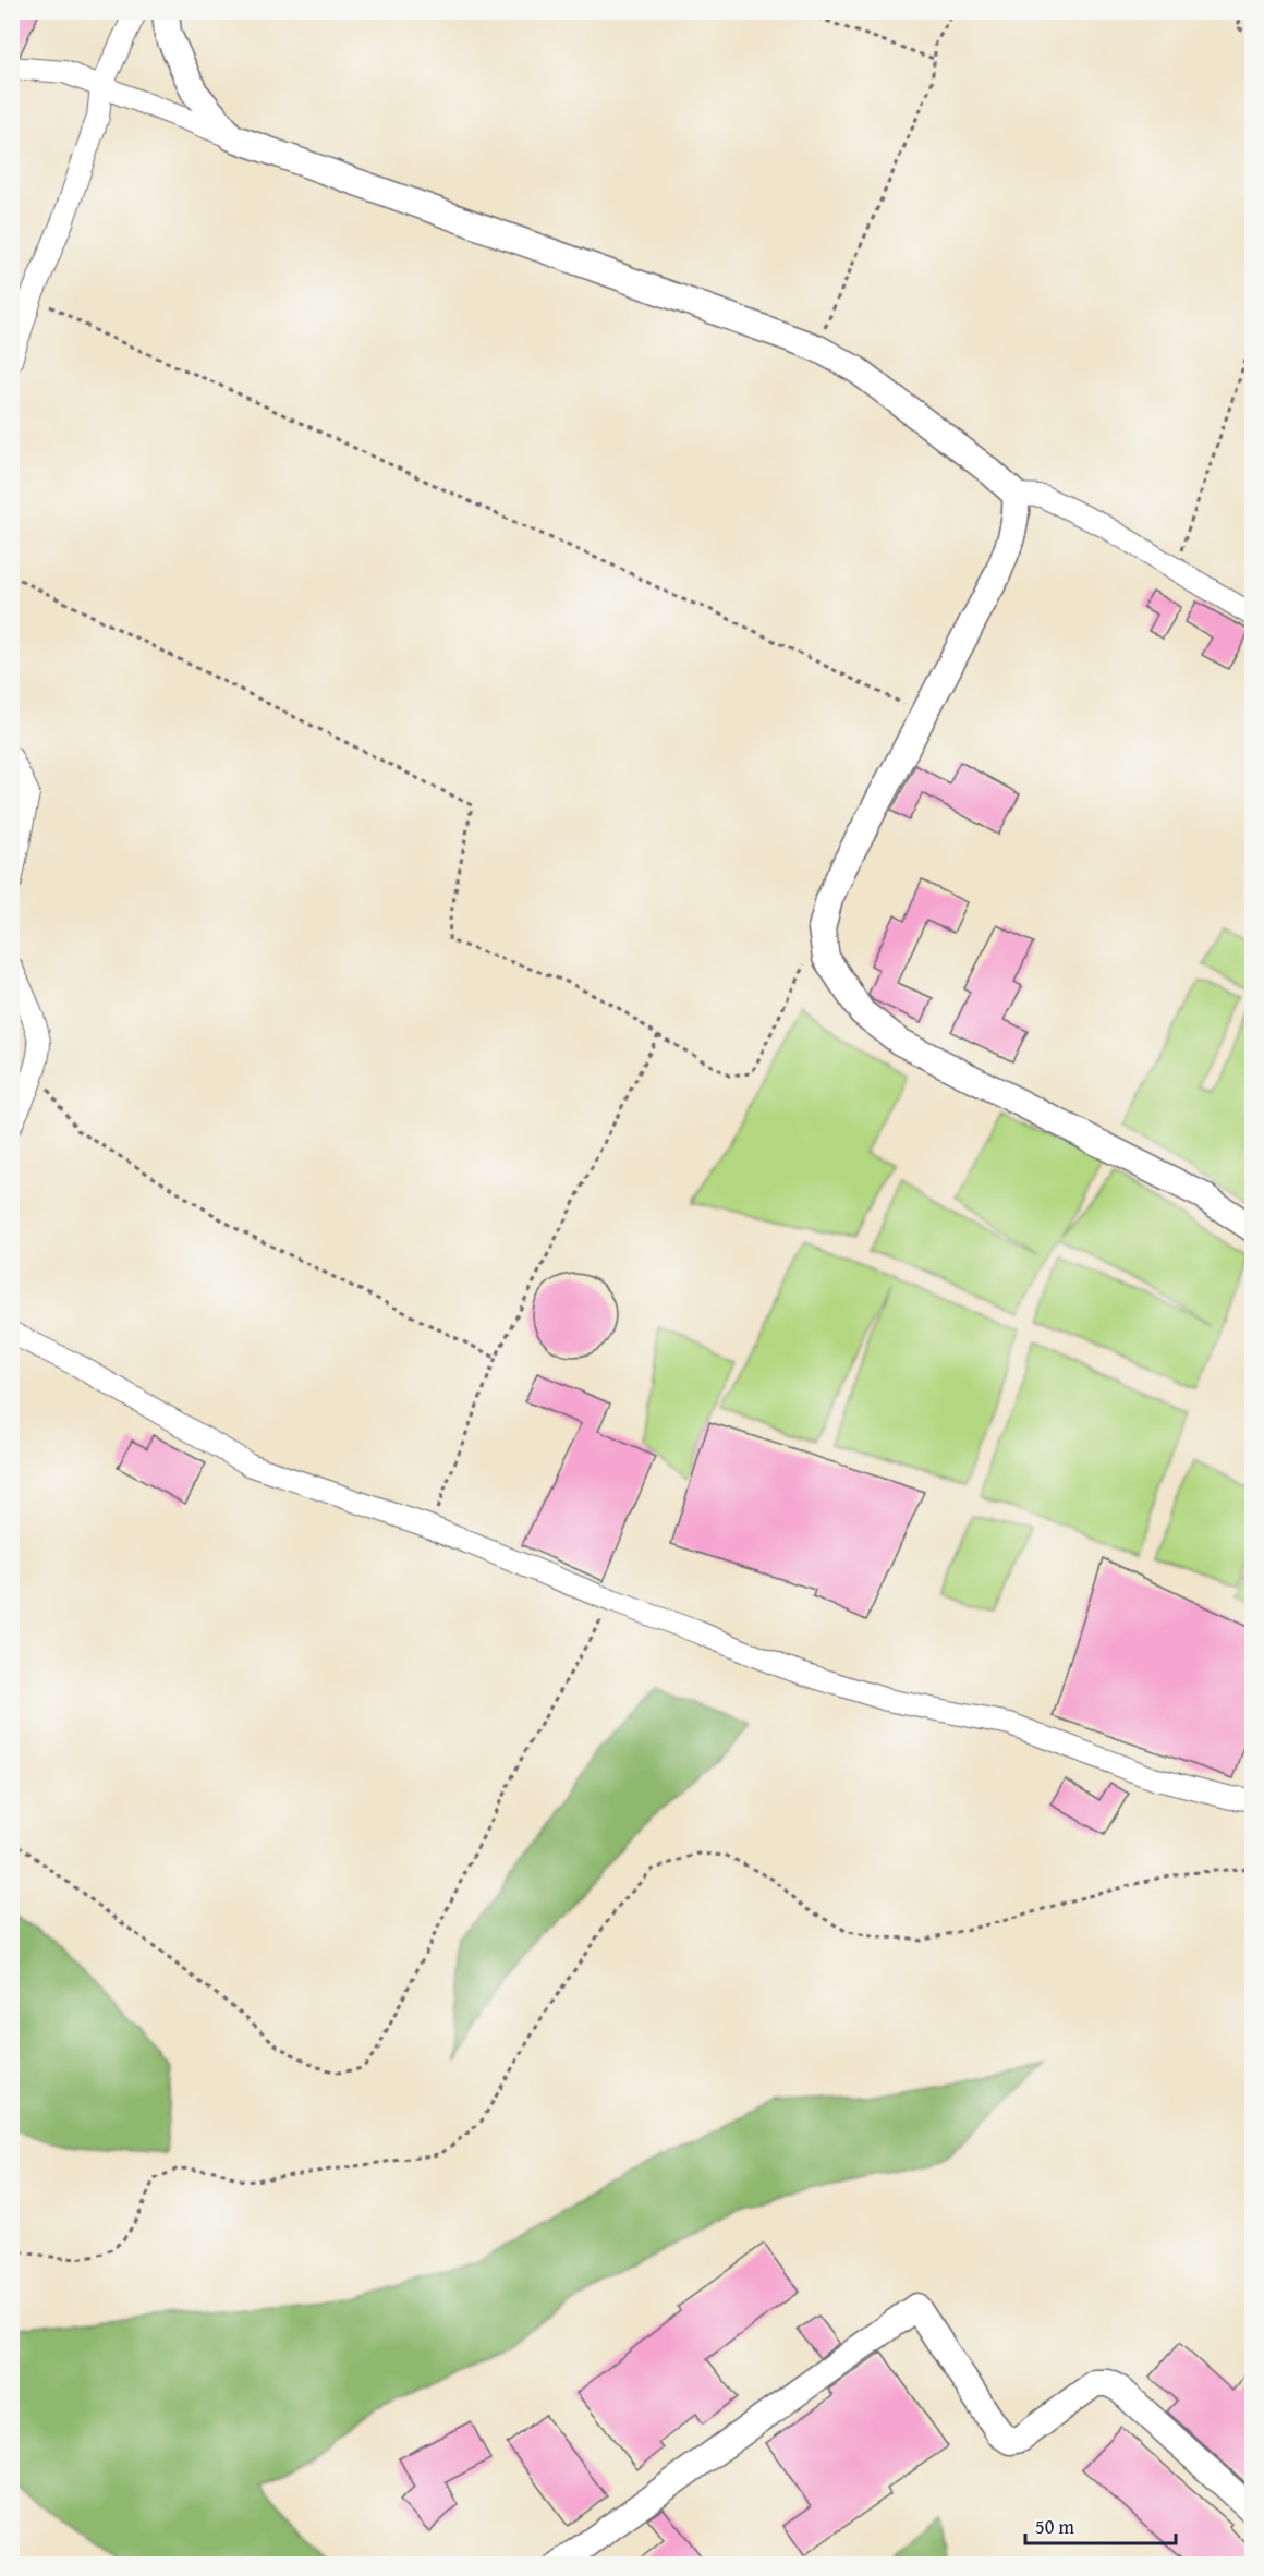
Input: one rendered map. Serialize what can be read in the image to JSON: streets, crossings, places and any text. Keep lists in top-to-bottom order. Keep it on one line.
{"scale_bar":"50 m"}
